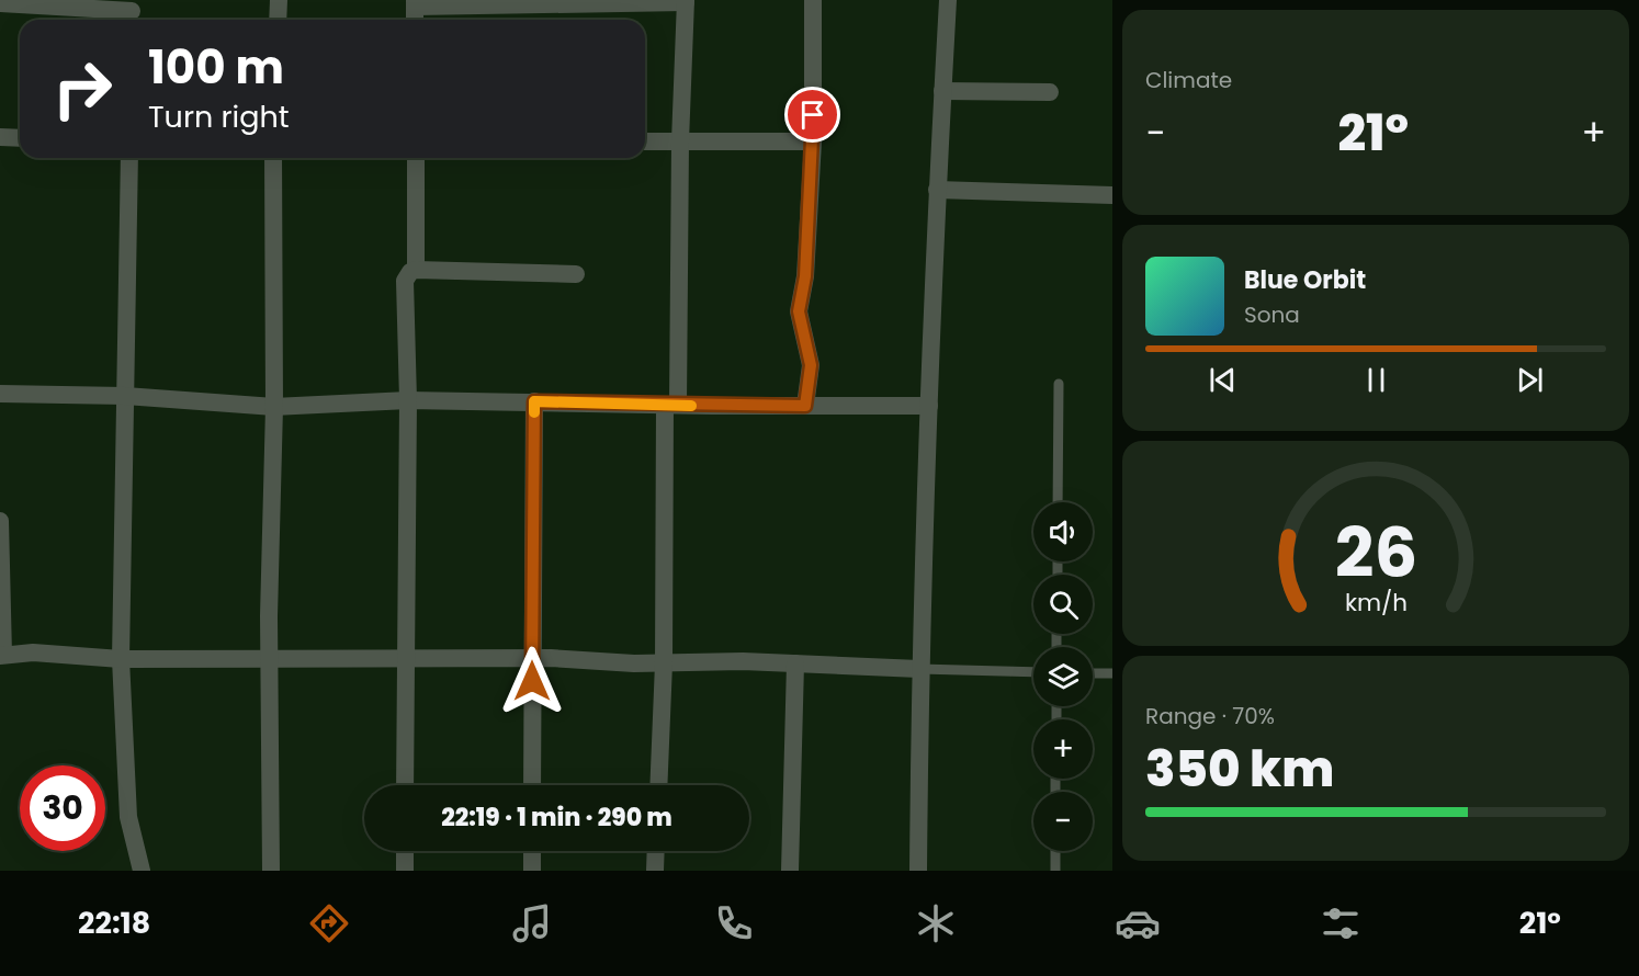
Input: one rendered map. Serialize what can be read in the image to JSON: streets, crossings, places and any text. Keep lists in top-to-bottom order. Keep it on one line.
{"page":{"tile":["Climate",["Range · 70%","350 km"]],"turn":["100 m","Turn right"],"heat":["−","21°","+"],"song":["Blue Orbit","Sona"],"map_buttons":["+","−"],"limit":"30","trip":"22:19 · 1 min · 290 m","tabs":["22:18","21°"],"gauge":["26","km/h"]}}
